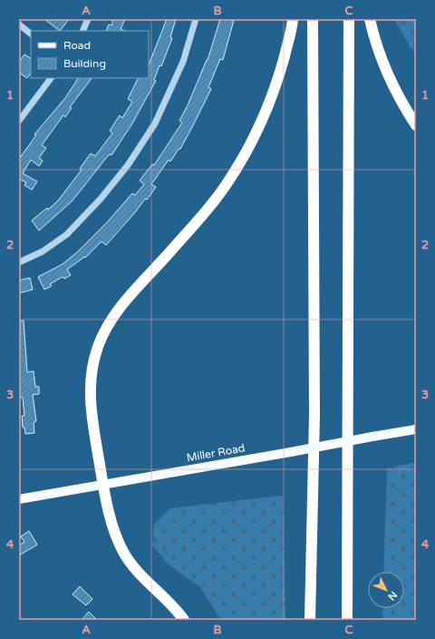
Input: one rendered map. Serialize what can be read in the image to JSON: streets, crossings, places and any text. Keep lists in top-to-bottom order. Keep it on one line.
{"streets":{"main road":["Miller Road"]},"legend":["Road","Building"],"north":"bottom right","grid":{"columns":["A","B","C"],"rows":["1","2","3","4"]}}
